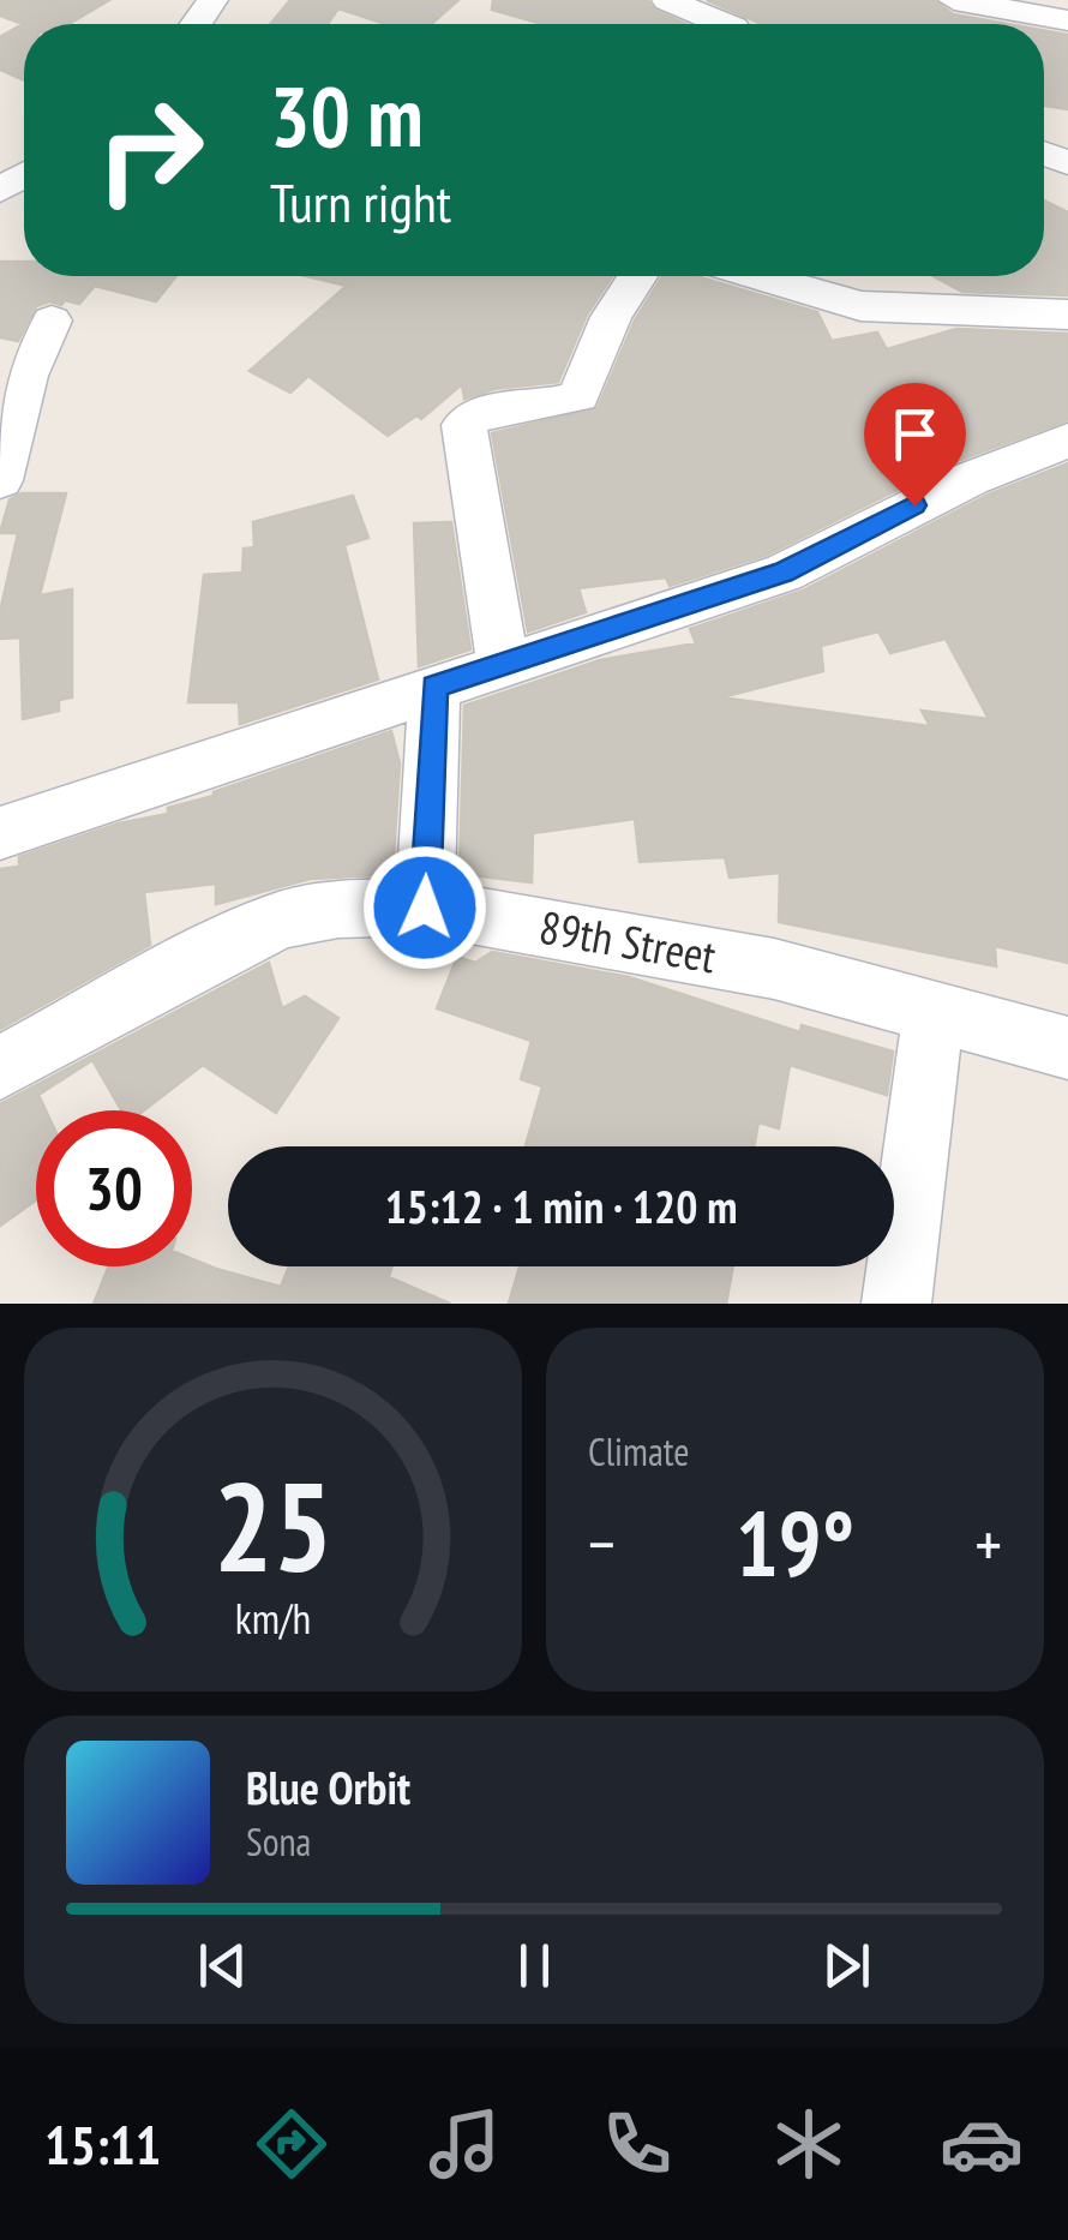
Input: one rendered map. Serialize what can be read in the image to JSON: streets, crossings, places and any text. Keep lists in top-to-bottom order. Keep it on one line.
{"streets":{"street":["89th Street"]},"page":{"turn":["30 m","Turn right"],"limit":"30","trip":"15:12 · 1 min · 120 m","tile":"Climate","heat":["−","19°","+"],"song":["Blue Orbit","Sona"],"tabs":"15:11","gauge":["25","km/h"]}}
